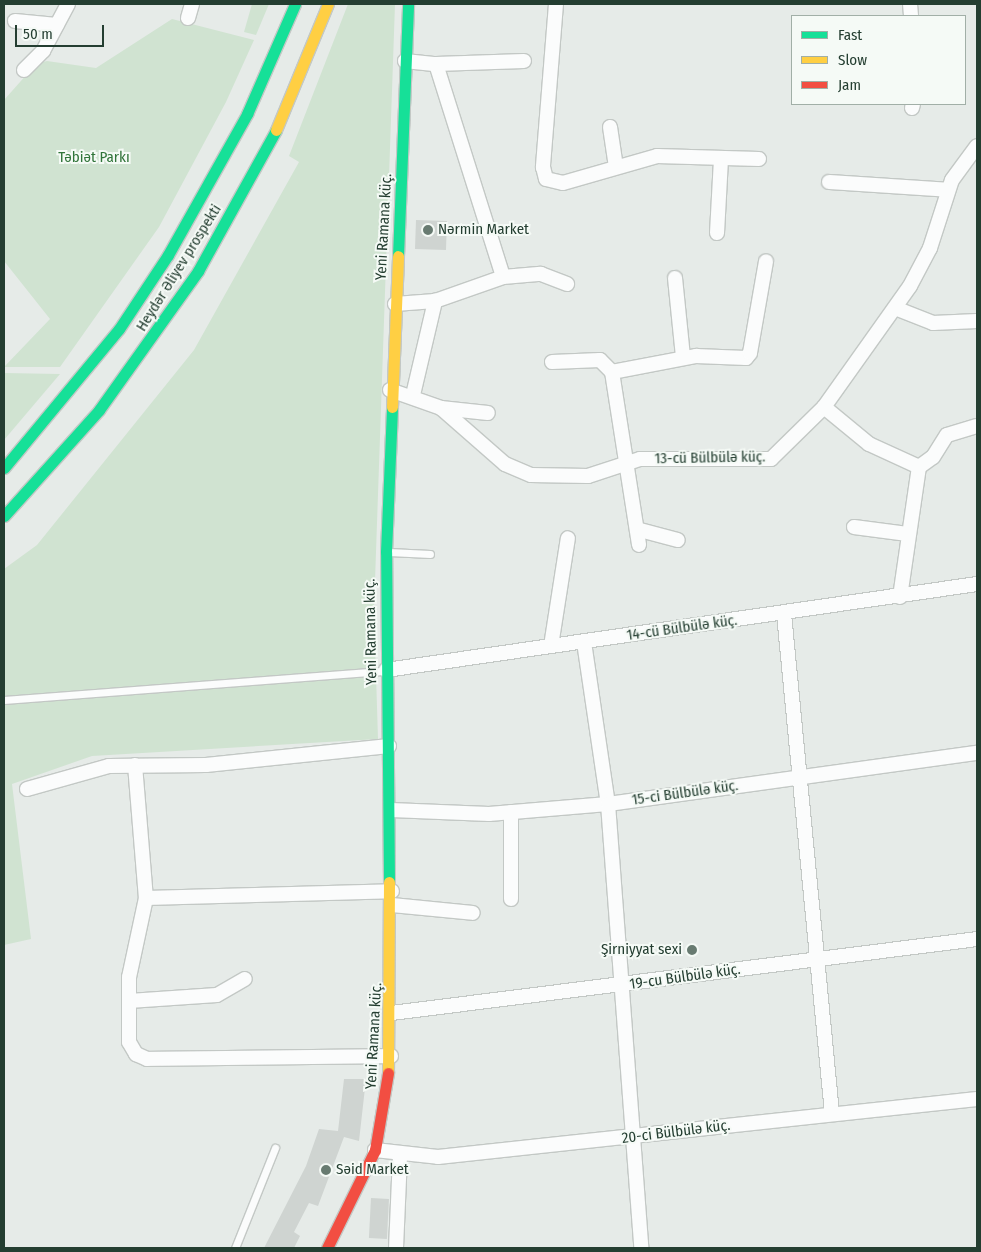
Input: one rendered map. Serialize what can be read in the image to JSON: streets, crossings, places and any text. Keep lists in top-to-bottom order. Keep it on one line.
{"streets":{"main road":["Yeni Ramana küç.","Heydər Əliyev prospekti"],"street":["13-cü Bülbülə küç.","14-cü Bülbülə küç.","15-ci Bülbülə küç.","19-cu Bülbülə küç.","20-ci Bülbülə küç."]},"crossings":[["Yeni Ramana küç.","13-cü Bülbülə küç."],["Yeni Ramana küç.","14-cü Bülbülə küç."],["Yeni Ramana küç.","15-ci Bülbülə küç."],["Yeni Ramana küç.","19-cu Bülbülə küç."],["Yeni Ramana küç.","20-ci Bülbülə küç."]],"parks":["Təbiət Parkı"],"places":["Nərmin Market","Şirniyyat sexi","Səid Market"],"legend":["Fast","Slow","Jam"],"scale_bar":"50 m"}
